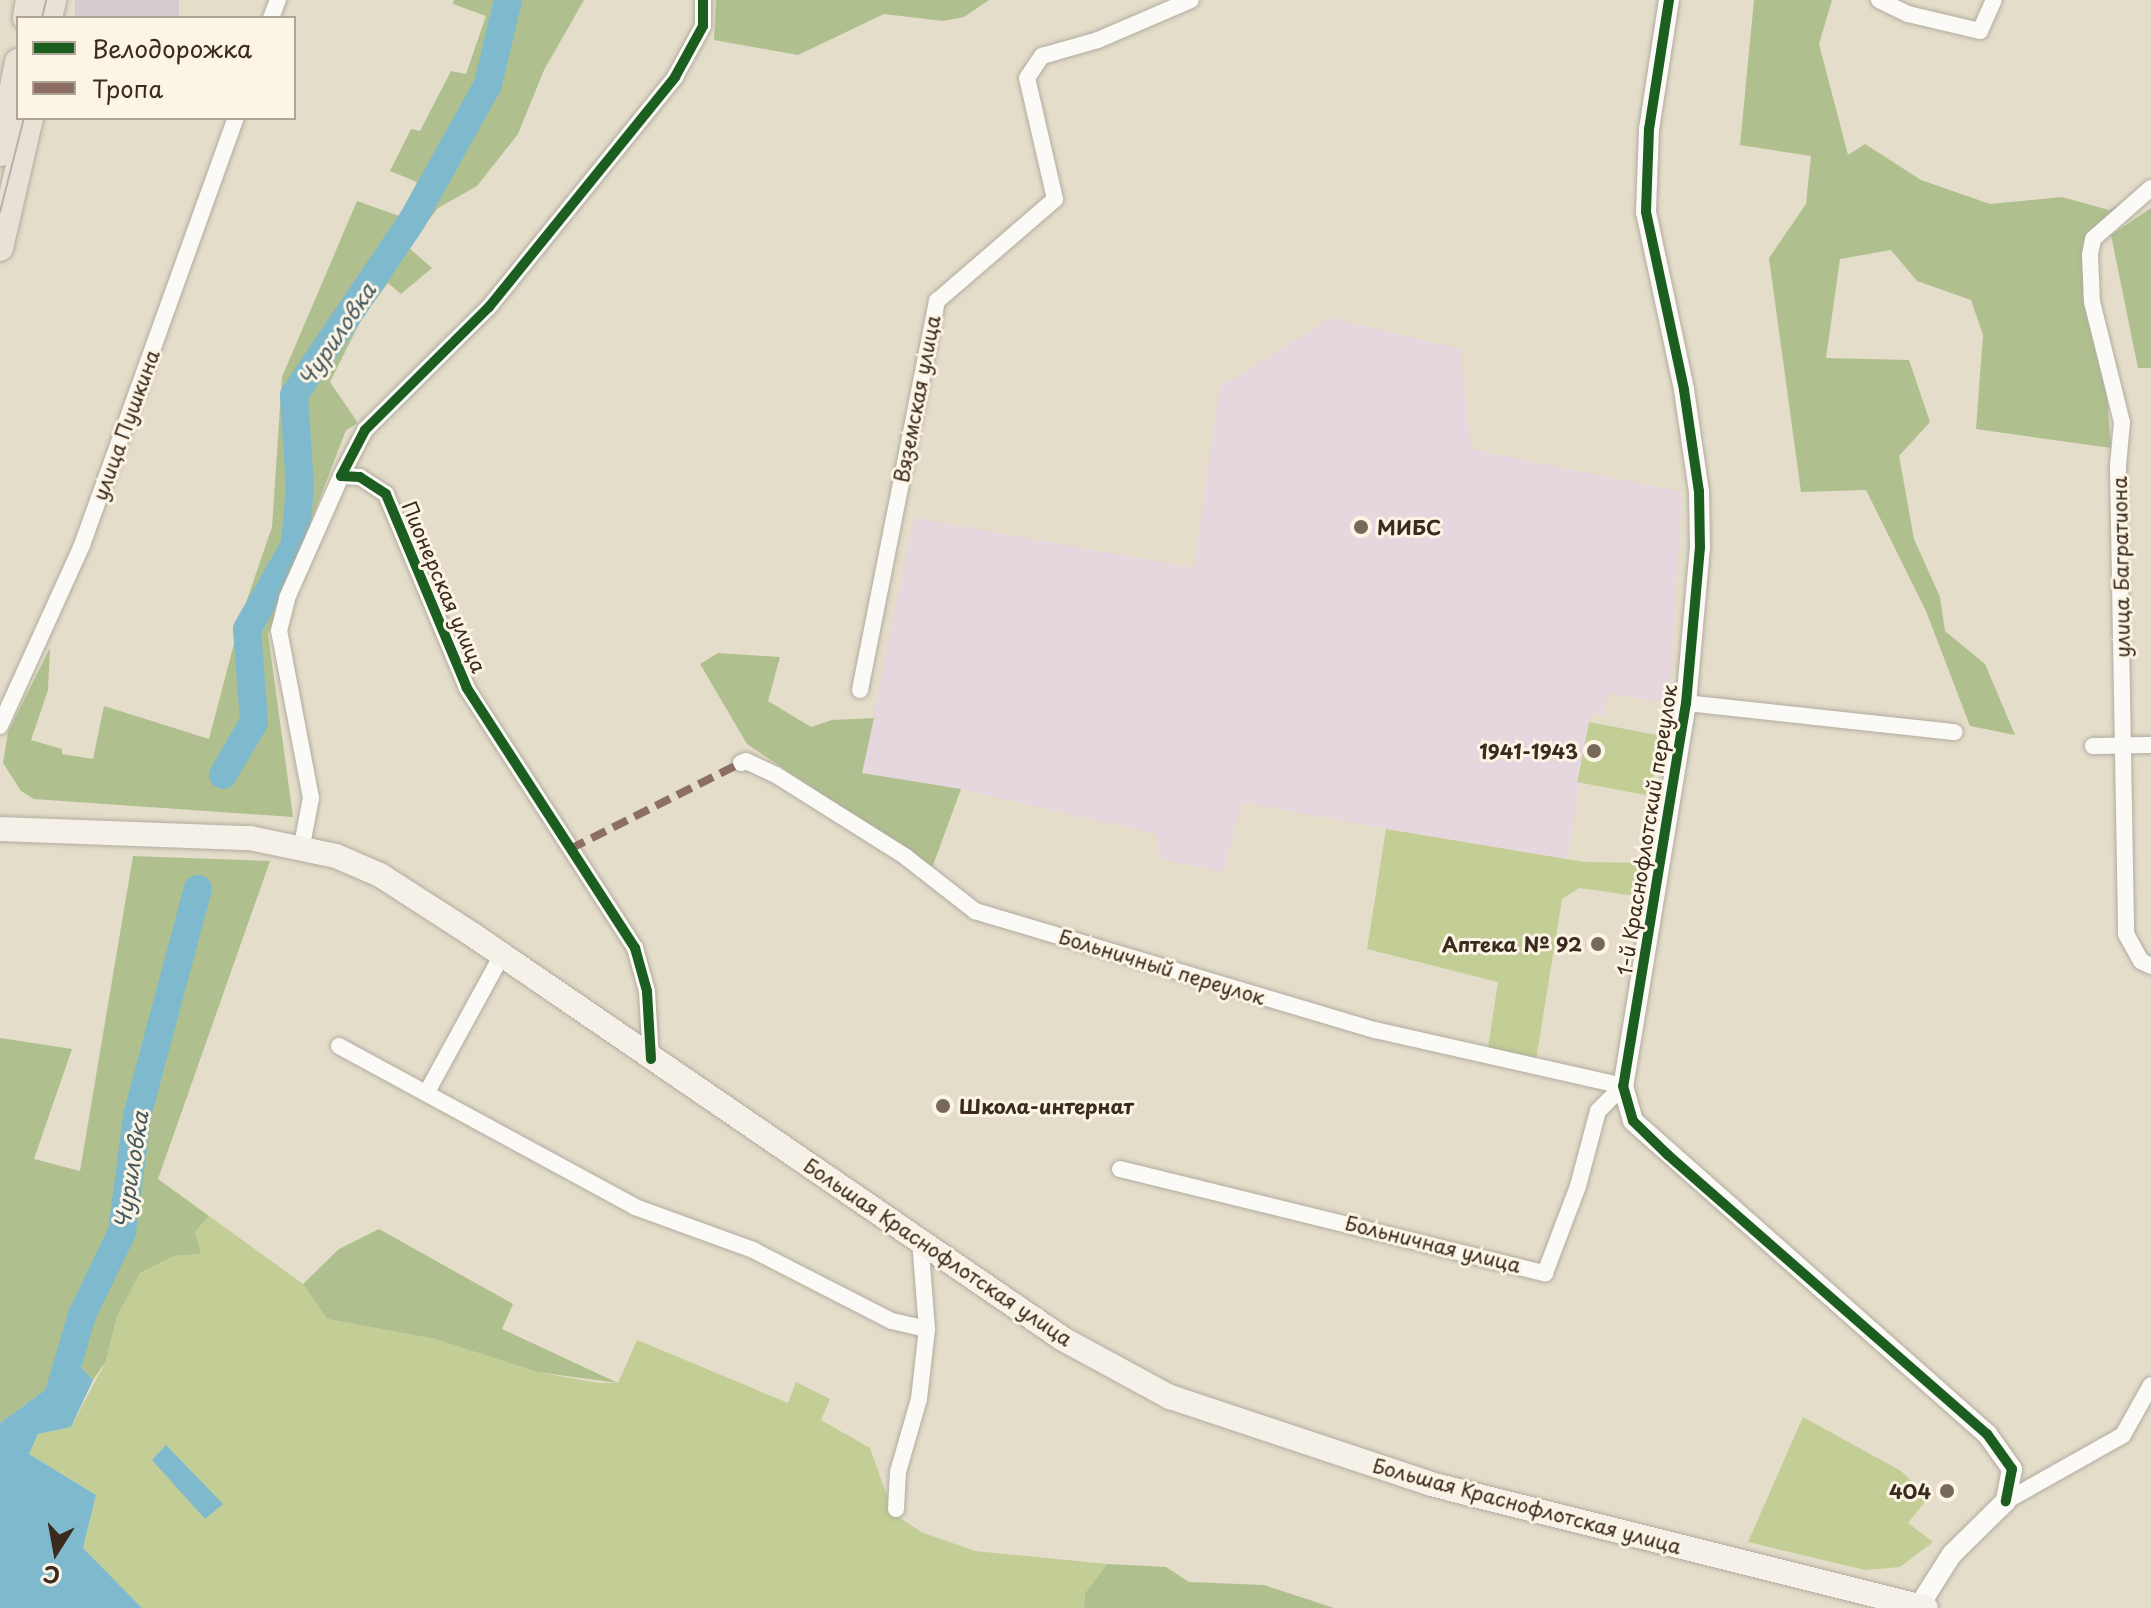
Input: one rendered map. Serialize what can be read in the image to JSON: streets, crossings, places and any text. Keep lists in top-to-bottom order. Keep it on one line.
{"streets":{"main road":["Большая Краснофлотская улица"],"street":["Вяземская улица","улица Пушкина","улица Багратиона","Пионерская улица","1-й Краснофлотский переулок","Больничный переулок","Больничная улица"]},"crossings":[["Пионерская улица","Большая Краснофлотская улица"],["1-й Краснофлотский переулок","Больничный переулок"],["1-й Краснофлотский переулок","Больничная улица"],["Больничный переулок","Больничная улица"]],"water":["Чуриловка"],"places":["МИБС","1941-1943","Аптека № 92","Школа-интернат","404"],"legend":["Велодорожка","Тропа"],"north":"bottom"}
